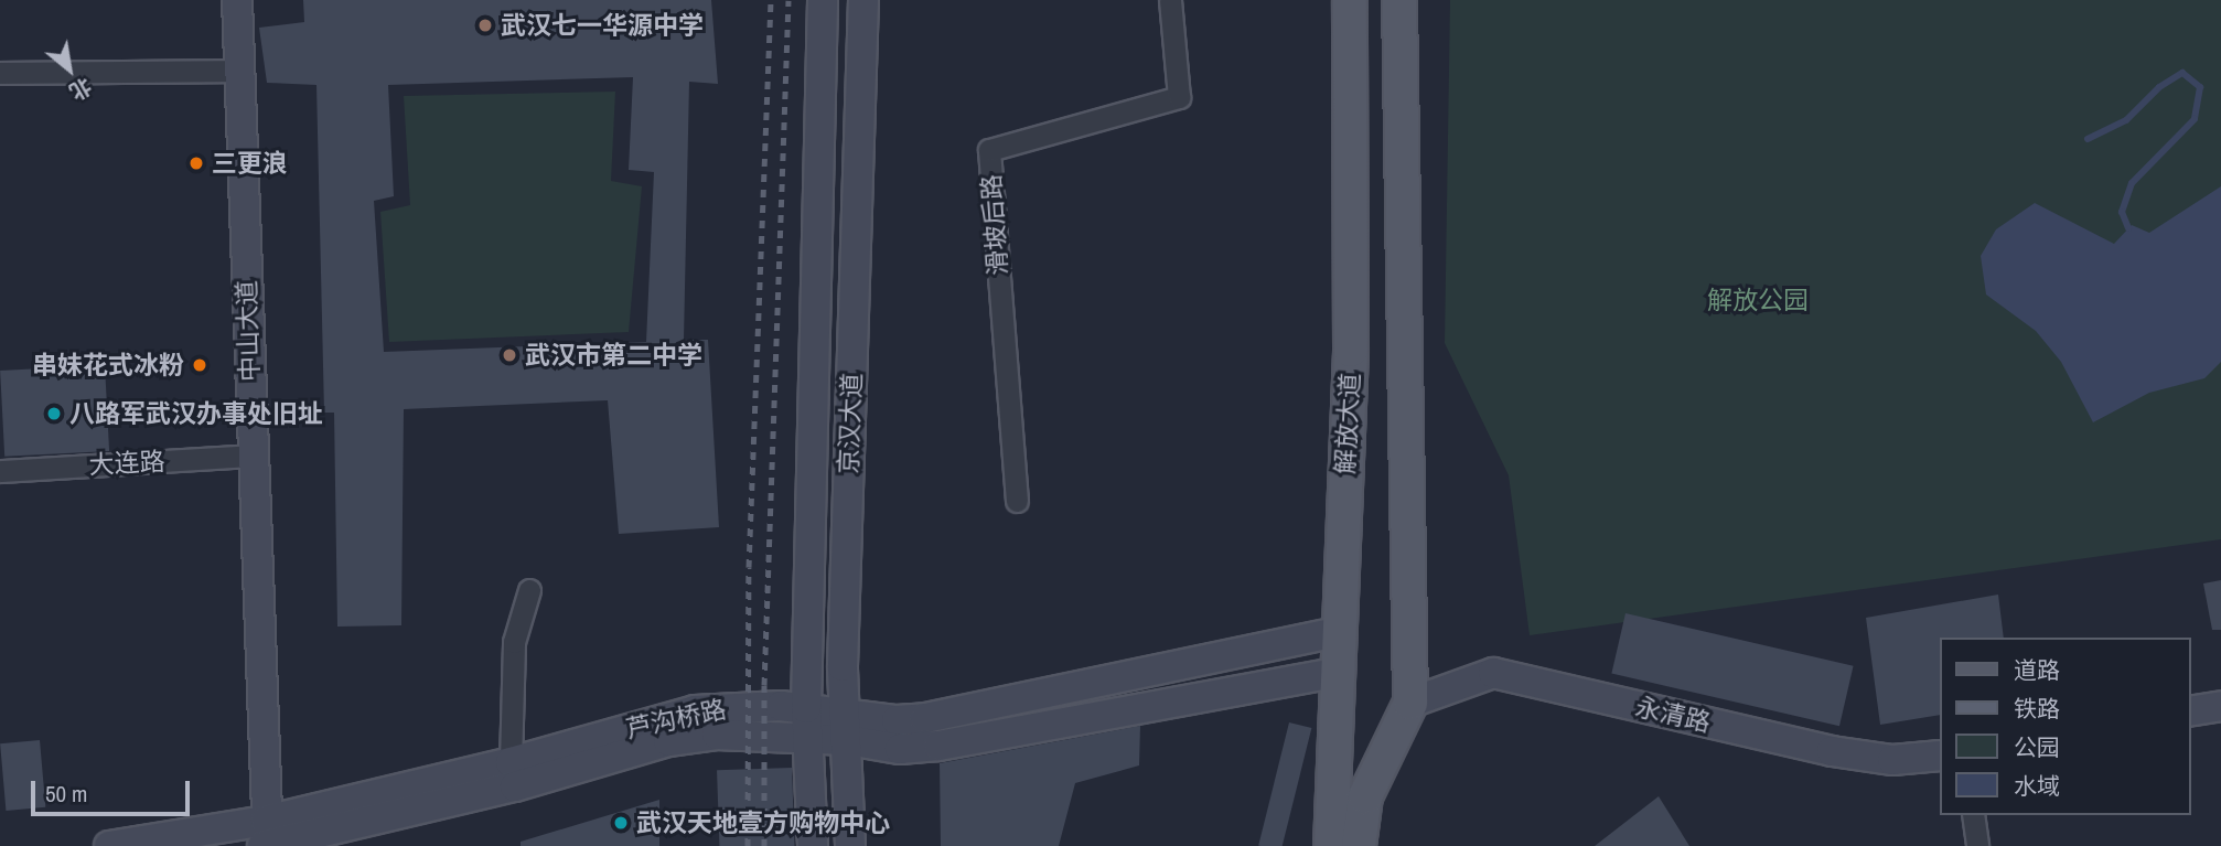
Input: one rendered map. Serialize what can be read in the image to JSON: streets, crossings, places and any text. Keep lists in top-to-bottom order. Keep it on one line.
{"streets":{"main road":["中山大道","京汉大道","解放大道","永清路","芦沟桥路"],"street":["滑坡后路","大连路"]},"crossings":[["中山大道","大连路"],["中山大道","芦沟桥路"],["京汉大道","芦沟桥路"],["解放大道","芦沟桥路"]],"parks":["解放公园"],"places":["武汉七一华源中学","三更浪","武汉市第二中学","串妹花式冰粉","八路军武汉办事处旧址","武汉天地壹方购物中心"],"legend":["道路","铁路","公园","水域"],"scale_bar":"50 m","north":"bottom right"}
